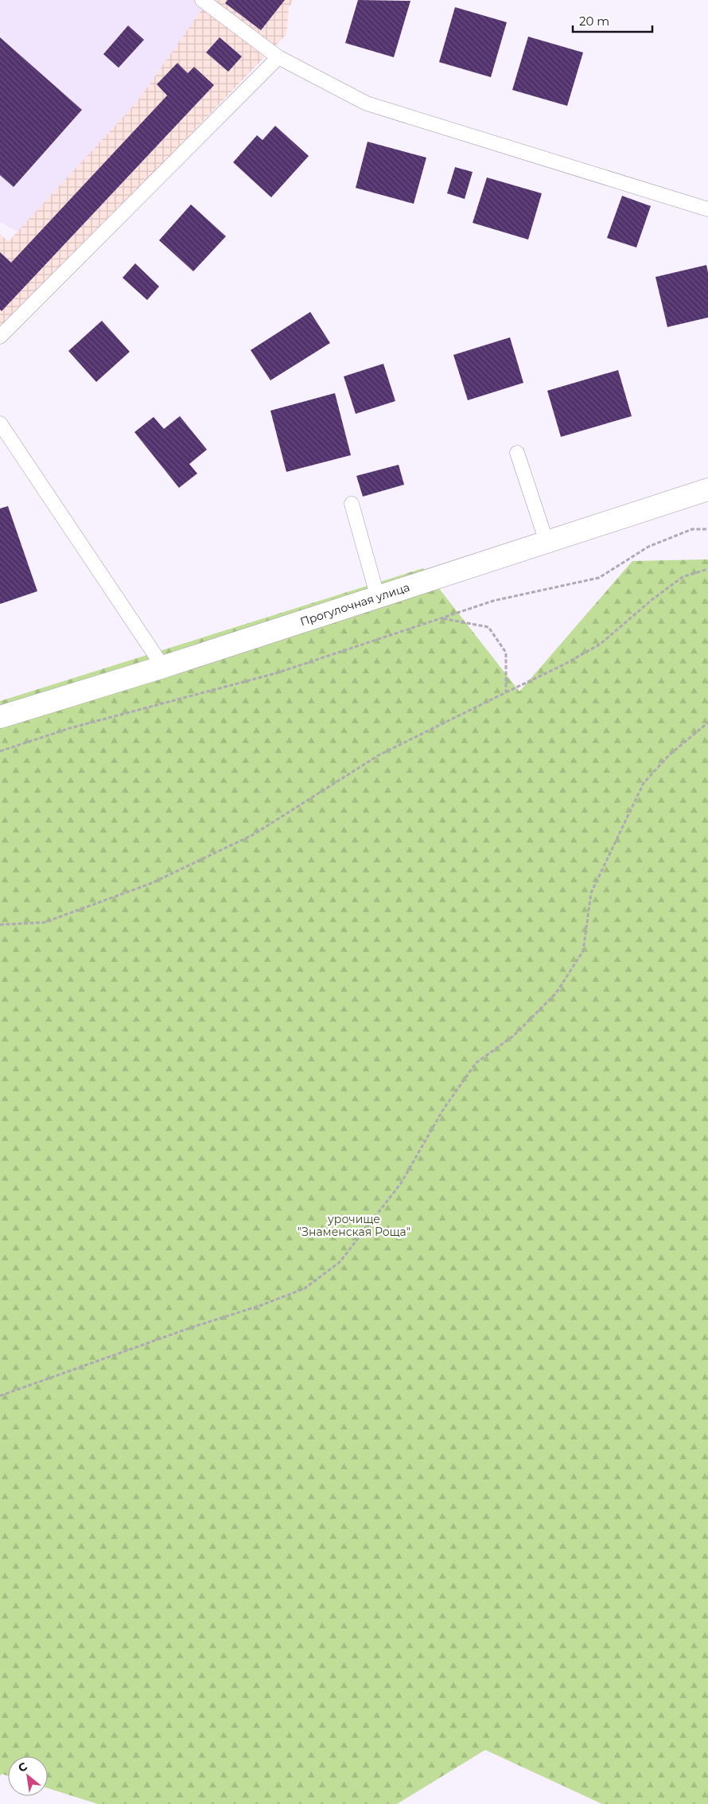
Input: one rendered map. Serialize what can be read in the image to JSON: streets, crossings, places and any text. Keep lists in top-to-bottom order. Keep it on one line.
{"streets":{"street":["Прогулочная улица"]},"parks":["урочище \"Знаменская Роща\""],"scale_bar":"20 m","north":"top left"}
